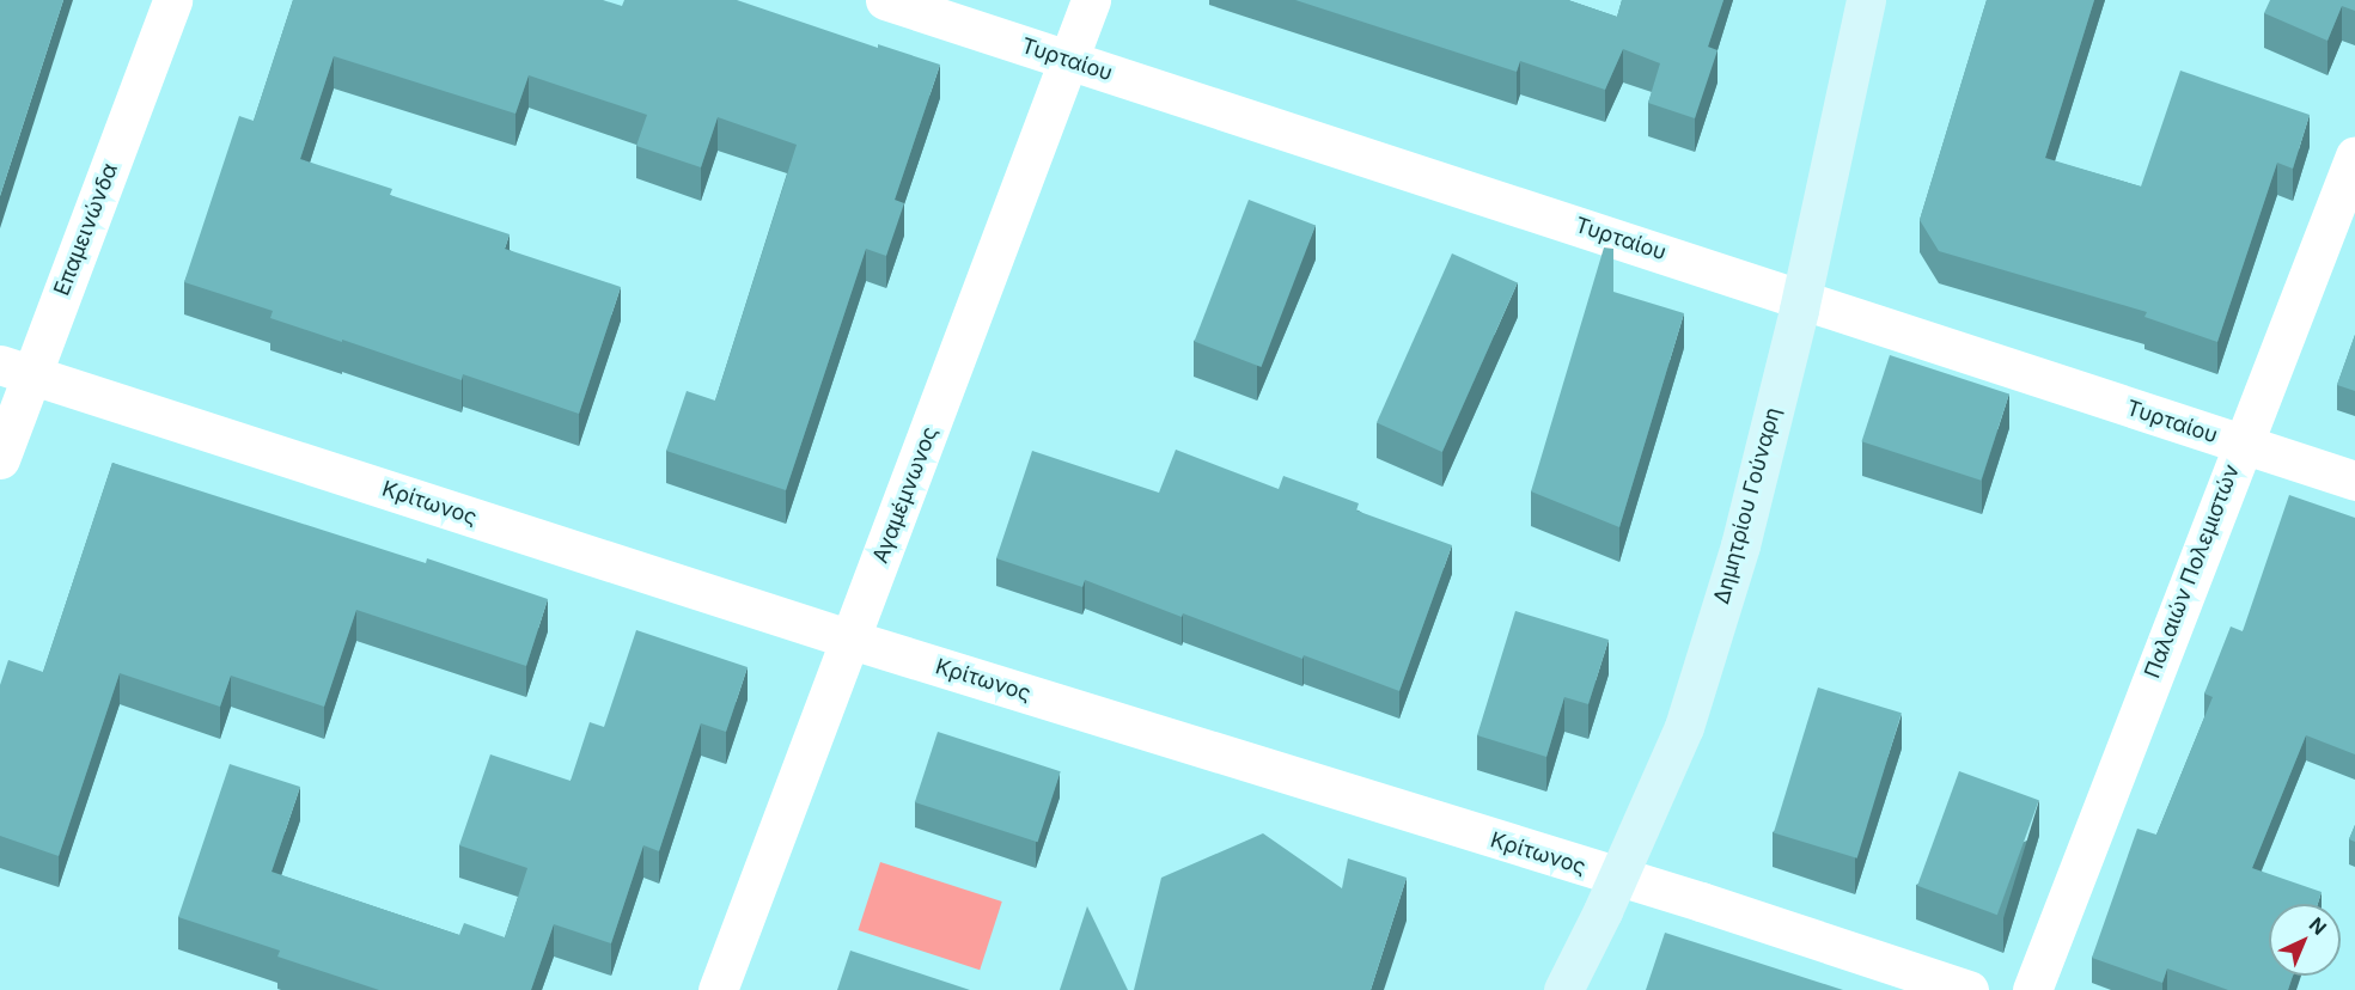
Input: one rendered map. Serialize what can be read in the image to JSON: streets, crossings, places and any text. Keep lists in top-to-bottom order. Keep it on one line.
{"streets":{"main road":["Δημητρίου Γούναρη"],"street":["Τυρταίου","Επαμεινώνδα","Αγαμέμνωνος","Κρίτωνος","Παλαιών Πολεμιστών"]},"crossings":[["Τυρταίου","Αγαμέμνωνος"],["Τυρταίου","Δημητρίου Γούναρη"],["Τυρταίου","Παλαιών Πολεμιστών"],["Επαμεινώνδα","Κρίτωνος"],["Αγαμέμνωνος","Κρίτωνος"],["Κρίτωνος","Δημητρίου Γούναρη"]],"north":"top right"}
